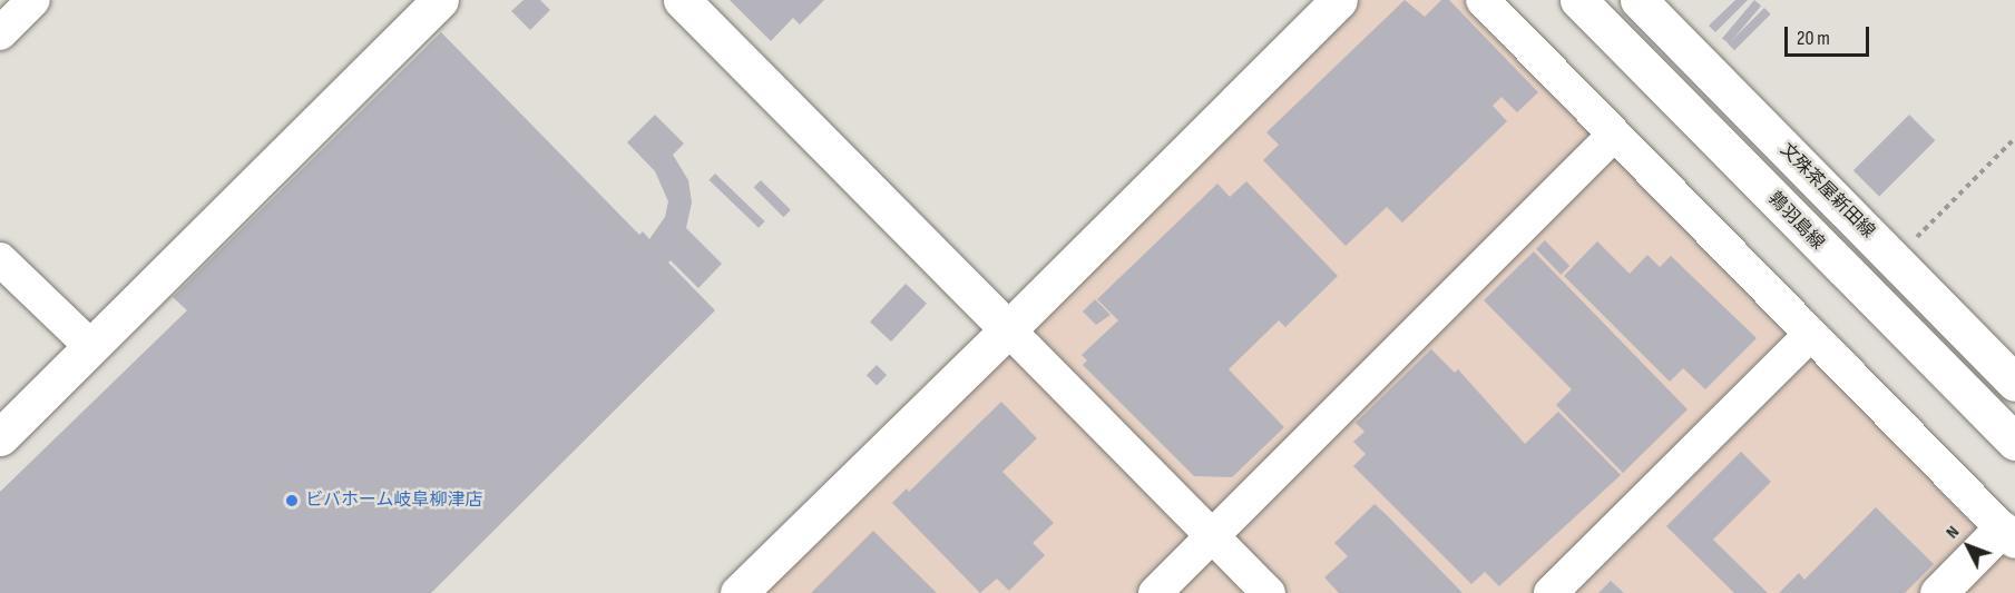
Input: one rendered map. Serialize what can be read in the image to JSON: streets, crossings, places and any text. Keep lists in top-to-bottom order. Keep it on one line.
{"streets":{"street":["文殊茶屋新田線","鶉羽島線"]},"places":["ビバホーム岐阜柳津店"],"scale_bar":"20 m","north":"top left"}
